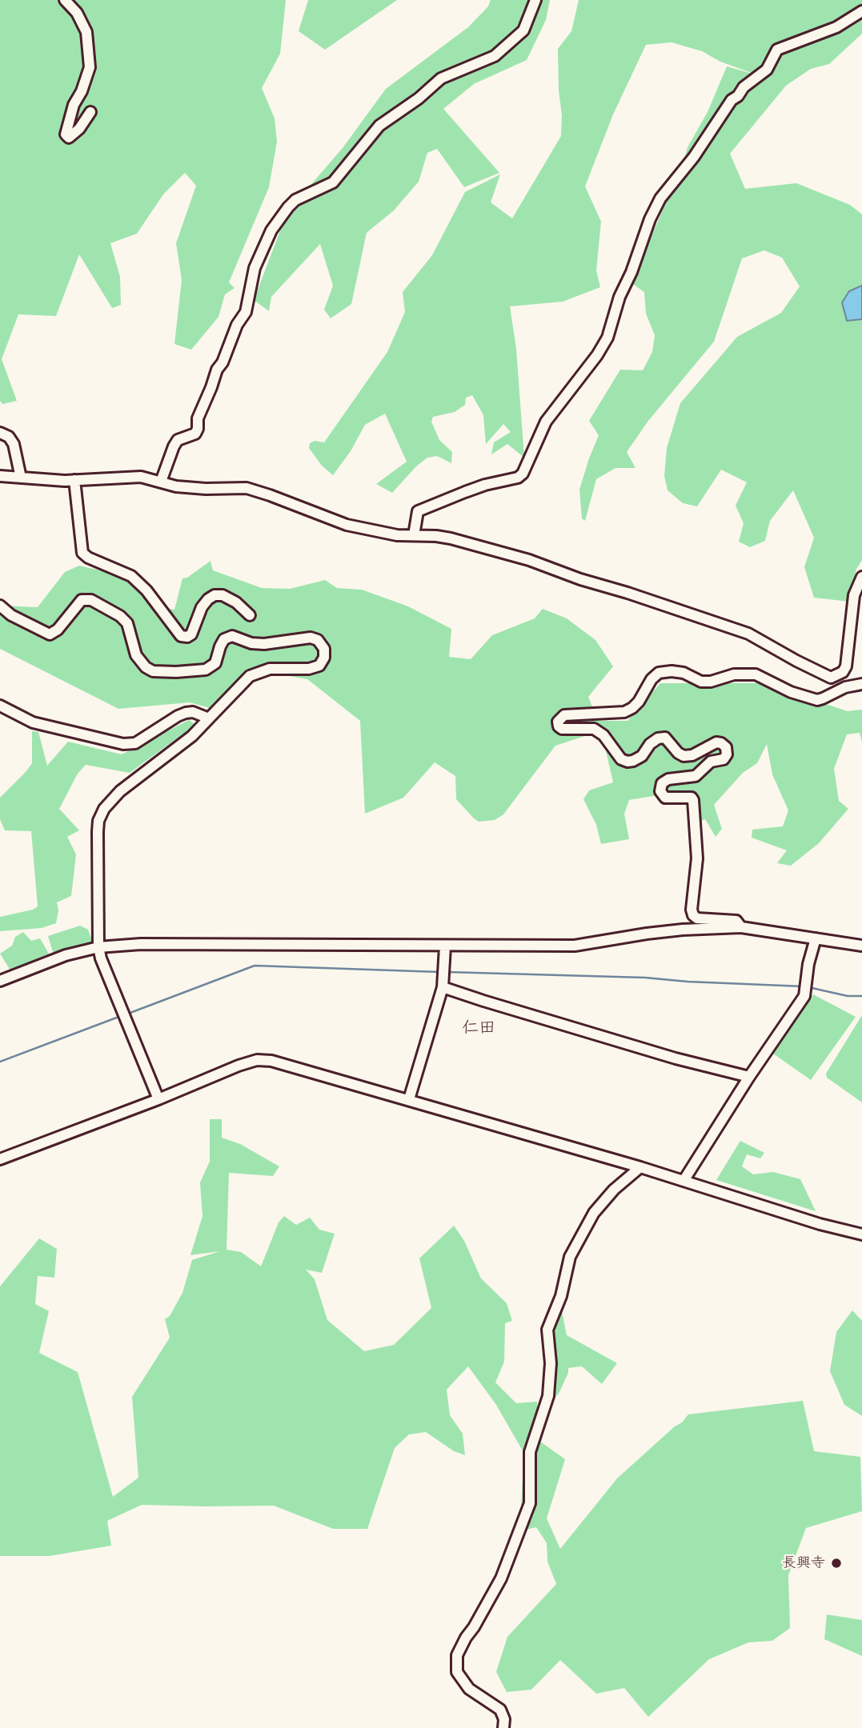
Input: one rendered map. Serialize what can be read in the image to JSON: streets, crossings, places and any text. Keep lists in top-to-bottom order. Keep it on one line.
{"districts":["仁田"],"places":["長興寺"]}
